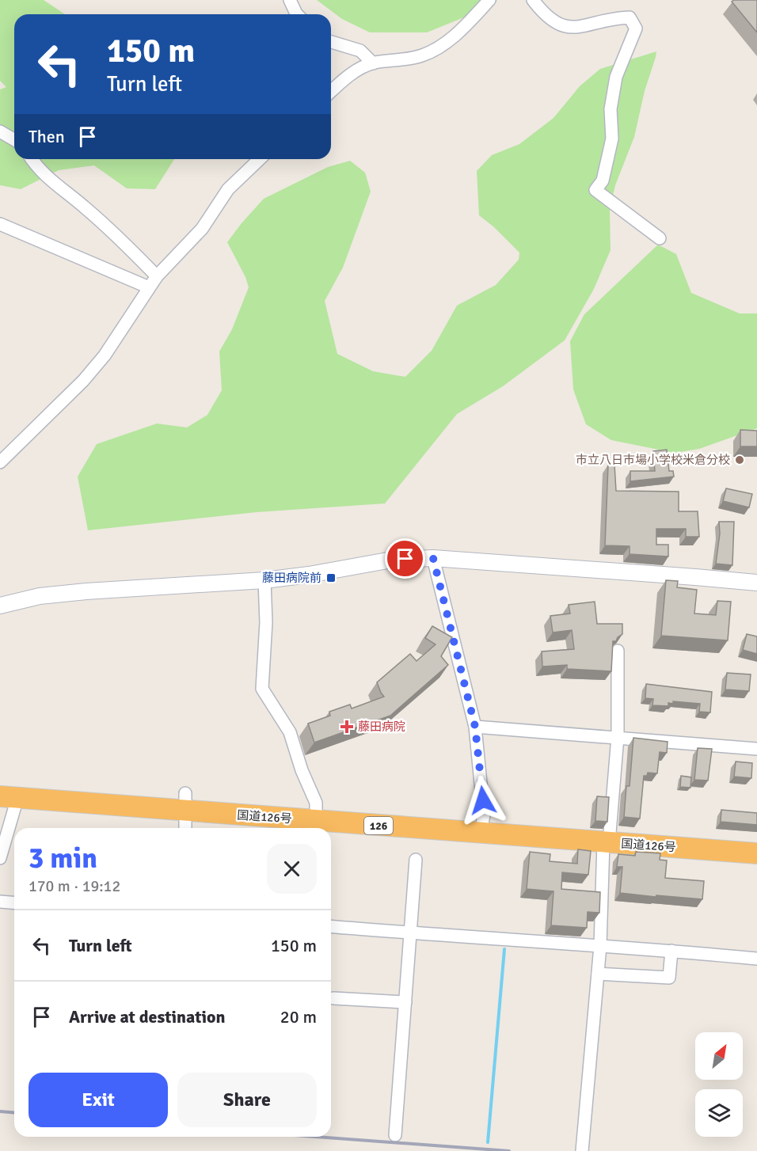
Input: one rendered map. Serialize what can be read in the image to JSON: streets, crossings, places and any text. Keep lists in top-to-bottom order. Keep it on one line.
{"streets":{"highway":["国道126号","126"]},"places":{"other":["市立八日市場小学校米倉分校"],"transit":["藤田病院前"],"health":["藤田病院"]},"north":"top right","page":{"turn":["150 m","Turn left"],"then":"Then","heading":["3 min","170 m · 19:12"],"list":[{"name":"Turn left","value":"150 m"},{"name":"Arrive at destination","value":"20 m"}],"buttons":["Exit","Share"]}}
